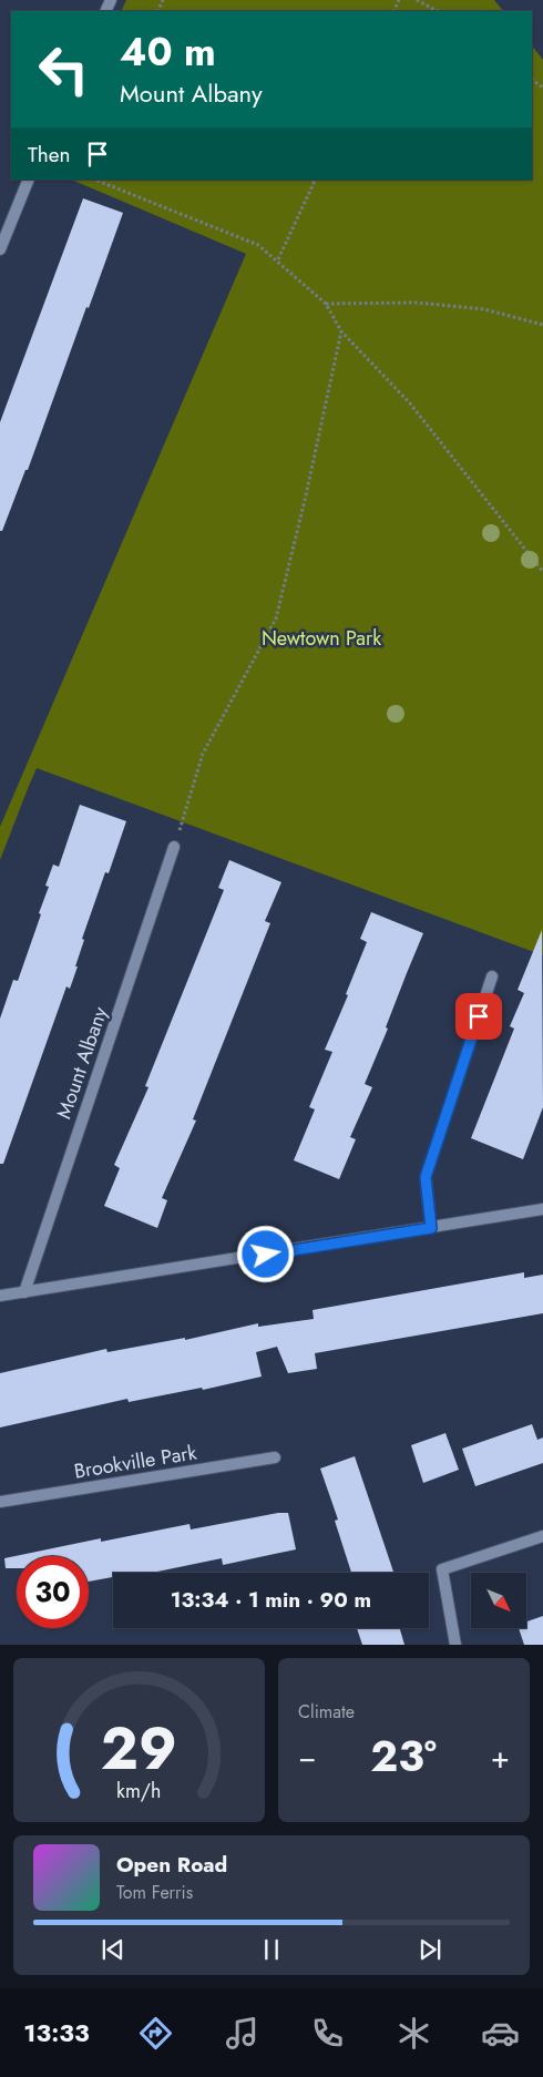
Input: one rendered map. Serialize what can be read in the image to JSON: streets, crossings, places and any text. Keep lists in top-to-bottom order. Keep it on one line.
{"streets":{"street":["Mount Albany","Brookville Park"]},"parks":["Newtown Park"],"north":"bottom right","page":{"turn":["40 m","Mount Albany"],"then":"Then","limit":"30","trip":"13:34 · 1 min · 90 m","tile":"Climate","heat":["−","23°","+"],"song":["Open Road","Tom Ferris"],"tabs":"13:33","gauge":["29","km/h"]}}
